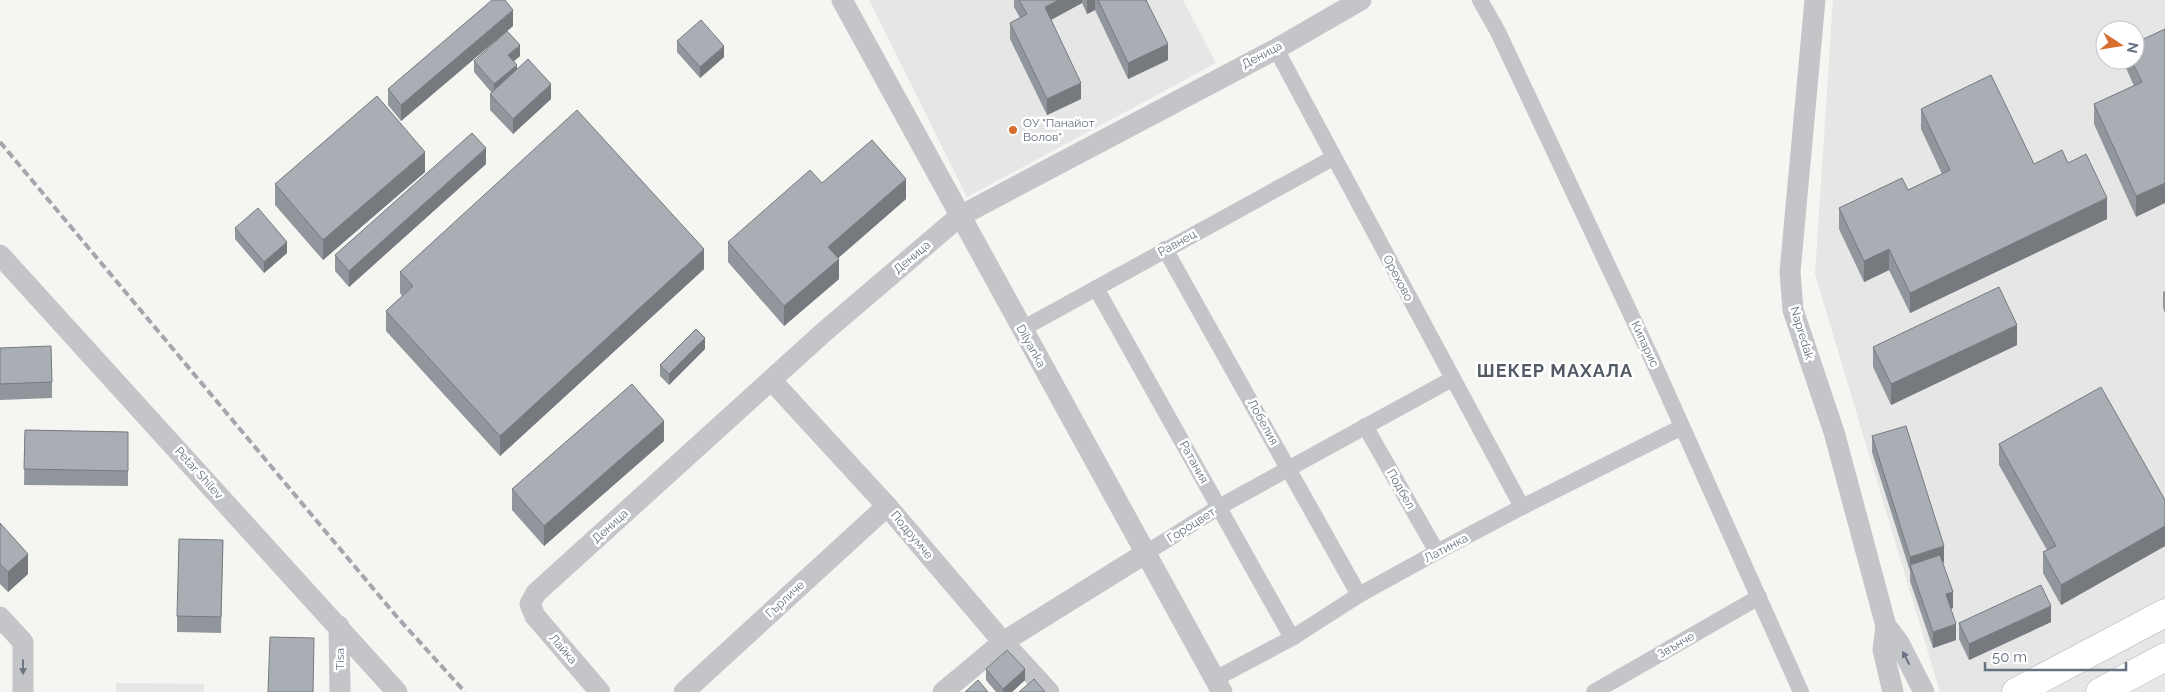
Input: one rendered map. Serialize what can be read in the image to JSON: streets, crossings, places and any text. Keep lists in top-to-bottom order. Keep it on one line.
{"streets":{"street":["Деница","Равнец","Орехово","Napredak","Кипарис","Dilyanka","Лобелия","Ратания","Petar Shilev","Подбел","Гороцвет","Подрумче","Латинка","Гърличе","Звънче","Лайка","Tisa"]},"crossings":[["Деница","Орехово"],["Деница","Dilyanka"],["Деница","Подрумче"],["Деница","Лайка"],["Равнец","Орехово"],["Равнец","Dilyanka"],["Равнец","Лобелия"],["Равнец","Ратания"],["Орехово","Гороцвет"],["Орехово","Латинка"],["Кипарис","Латинка"],["Кипарис","Звънче"],["Dilyanka","Гороцвет"],["Dilyanka","Латинка"],["Лобелия","Гороцвет"],["Лобелия","Латинка"],["Ратания","Гороцвет"],["Ратания","Латинка"],["Petar Shilev","Tisa"],["Подбел","Гороцвет"],["Подбел","Латинка"],["Гороцвет","Подрумче"],["Подрумче","Гърличе"]],"districts":["ШЕКЕР МАХАЛА"],"places":["ОУ \"Панайот Волов\""],"scale_bar":"50 m","north":"right"}
